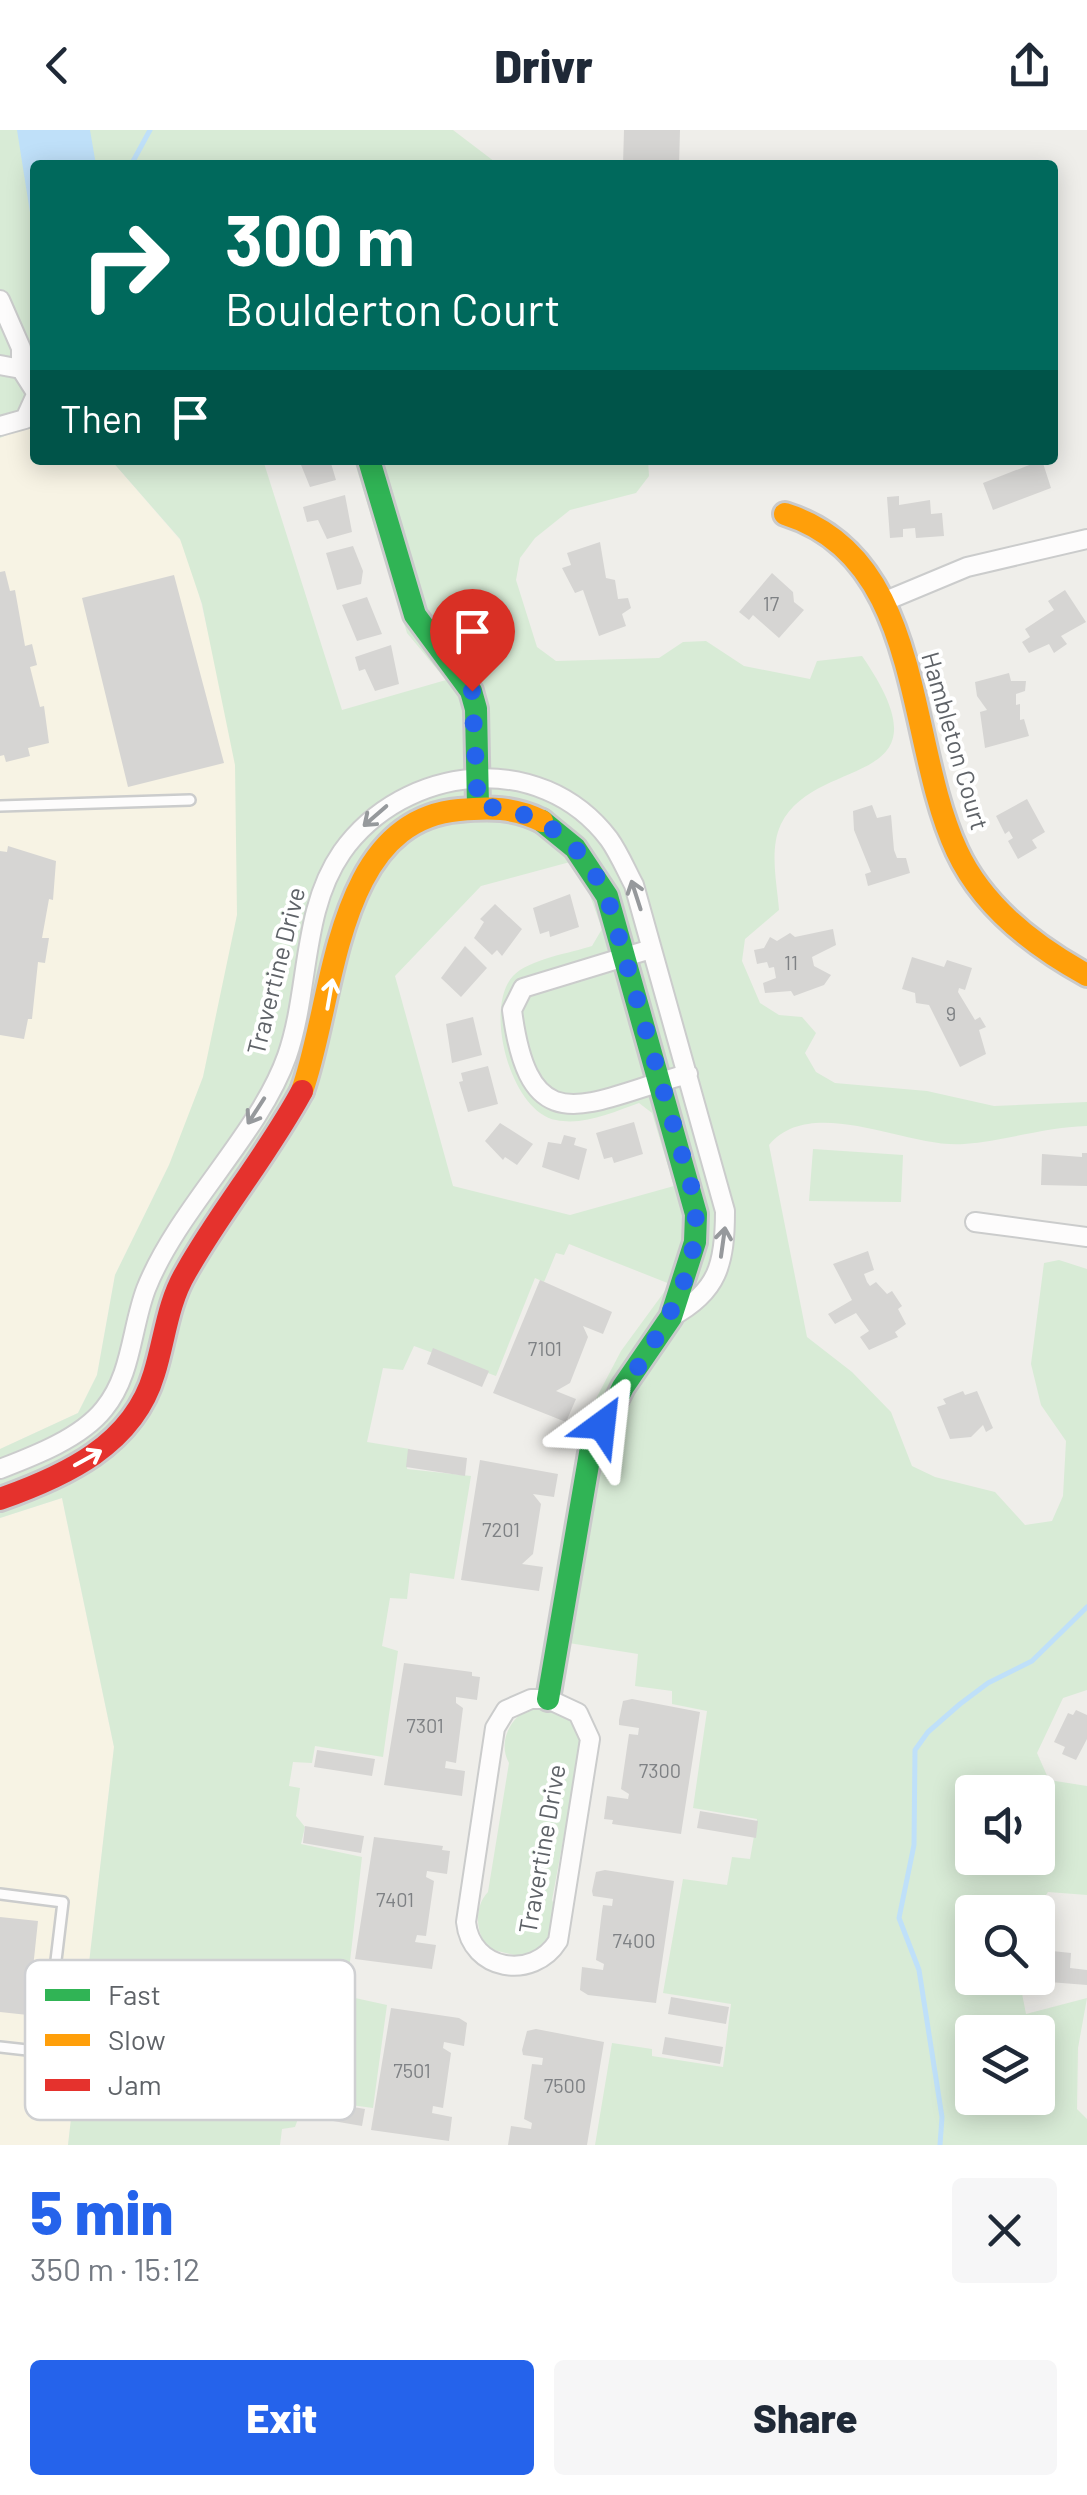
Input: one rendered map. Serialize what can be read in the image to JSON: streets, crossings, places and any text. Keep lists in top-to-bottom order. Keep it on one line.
{"streets":{"street":["Hambleton Court","Travertine Drive"]},"house_numbers":["17","11","9","7101","7201","7301","7300","7401","7400","7501","7500"],"legend":["Fast","Slow","Jam"],"page":{"header":"Drivr","turn":["300 m","Boulderton Court"],"then":"Then","heading":["5 min","350 m · 15:12"],"buttons":["Exit","Share"]}}
